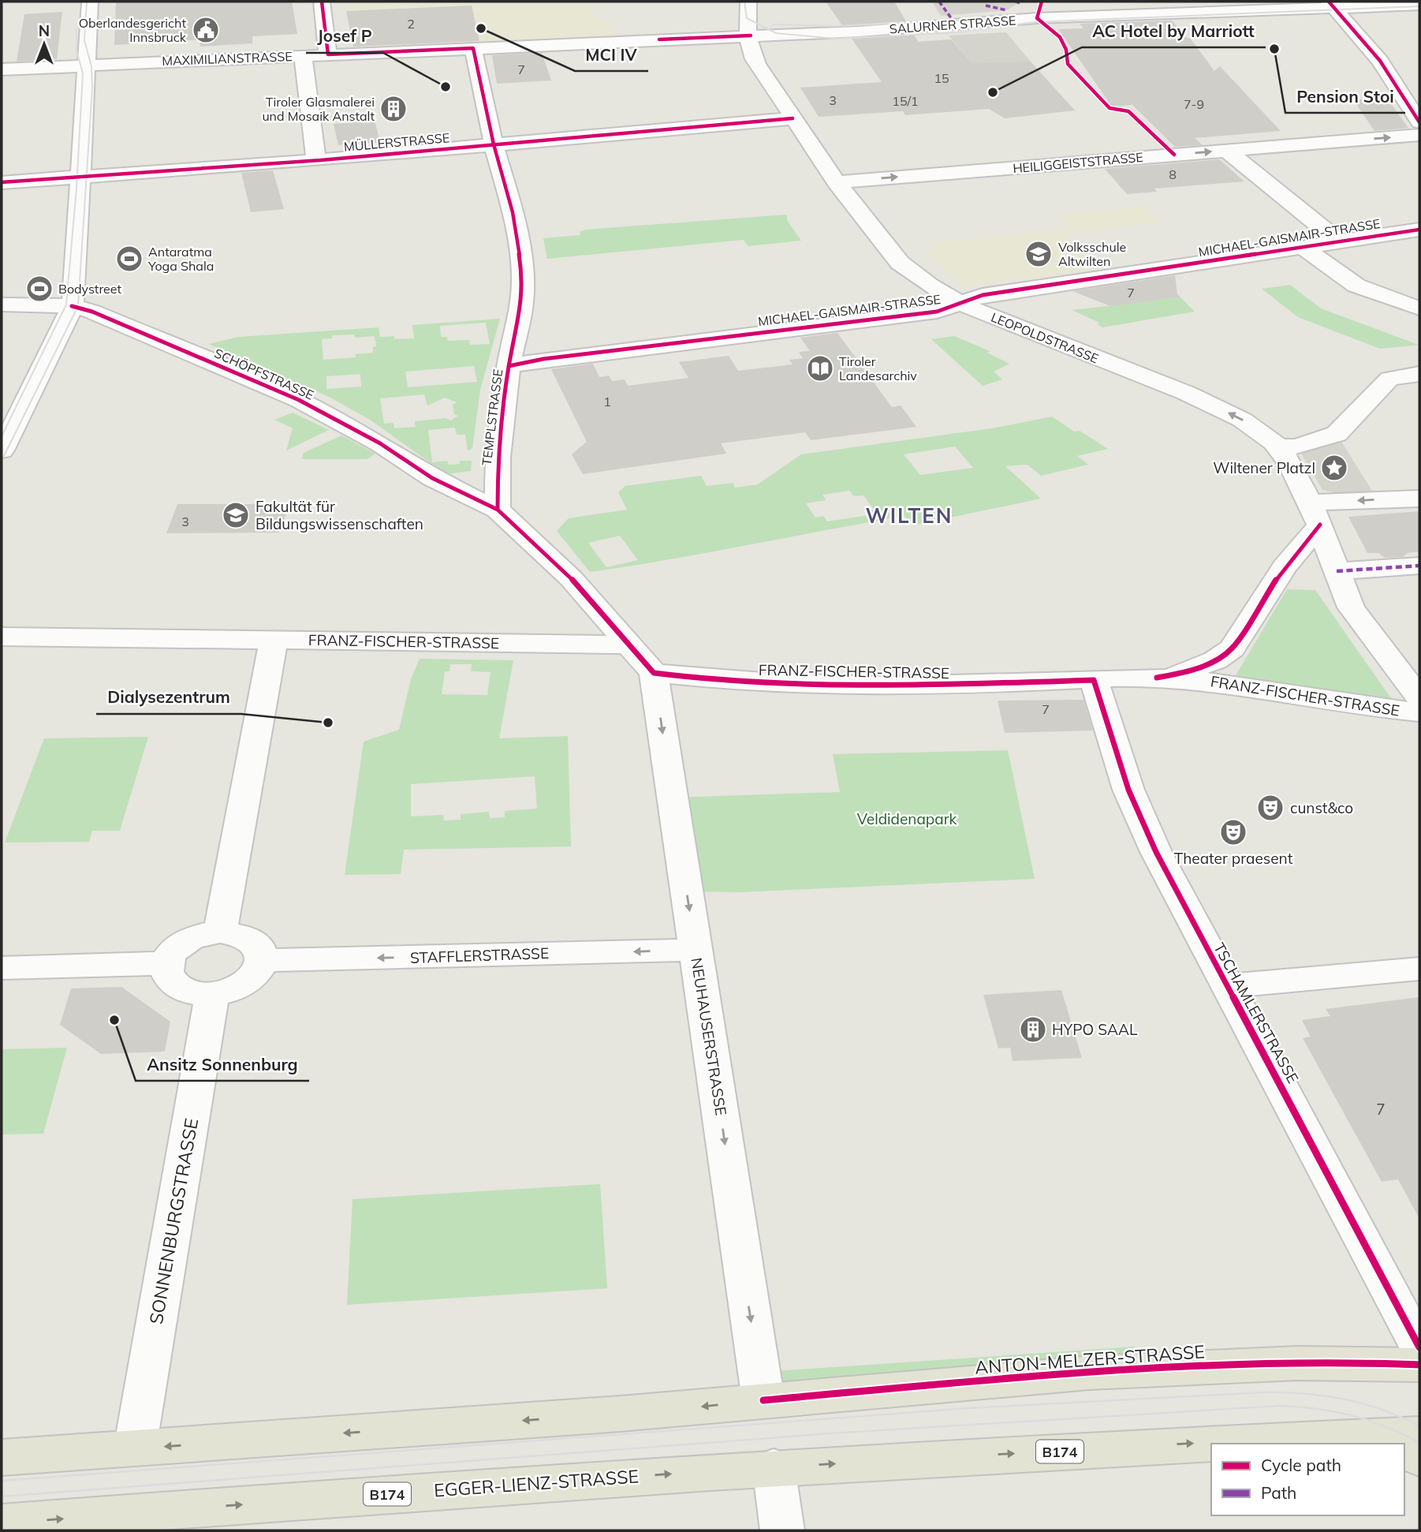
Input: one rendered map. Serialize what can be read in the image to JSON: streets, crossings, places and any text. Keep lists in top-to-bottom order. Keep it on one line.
{"streets":{"main road":["ANTON-MELZER-STRASSE","B174","EGGER-LIENZ-STRASSE"],"street":["SALURNER STRASSE","MAXIMILIANSTRASSE","MÜLLERSTRASSE","HEILIGGEISTSTRASSE","MICHAEL-GAISMAIR-STRASSE","LEOPOLDSTRASSE","SCHÖPFSTRASSE","TEMPLSTRASSE","FRANZ-FISCHER-STRASSE","STAFFLERSTRASSE","TSCHAMLERSTRASSE","NEUHAUSERSTRASSE","SONNENBURGSTRASSE"]},"crossings":[["MAXIMILIANSTRASSE","LEOPOLDSTRASSE"],["MAXIMILIANSTRASSE","TEMPLSTRASSE"],["MÜLLERSTRASSE","LEOPOLDSTRASSE"],["MÜLLERSTRASSE","TEMPLSTRASSE"],["HEILIGGEISTSTRASSE","LEOPOLDSTRASSE"],["MICHAEL-GAISMAIR-STRASSE","LEOPOLDSTRASSE"],["MICHAEL-GAISMAIR-STRASSE","TEMPLSTRASSE"],["LEOPOLDSTRASSE","FRANZ-FISCHER-STRASSE"],["SCHÖPFSTRASSE","TEMPLSTRASSE"],["FRANZ-FISCHER-STRASSE","TSCHAMLERSTRASSE"],["FRANZ-FISCHER-STRASSE","NEUHAUSERSTRASSE"],["STAFFLERSTRASSE","NEUHAUSERSTRASSE"],["STAFFLERSTRASSE","SONNENBURGSTRASSE"],["NEUHAUSERSTRASSE","ANTON-MELZER-STRASSE"],["B174","EGGER-LIENZ-STRASSE"]],"one_way":["HEILIGGEISTSTRASSE","STAFFLERSTRASSE","NEUHAUSERSTRASSE"],"districts":["WILTEN"],"parks":["Veldidenapark"],"places":{"other":["MCI IV","Pension Stoi","Josef P","AC Hotel by Marriott","Dialysezentrum","Ansitz Sonnenburg"],"public building":["Oberlandesgericht Innsbruck"],"building":["Tiroler Glasmalerei und Mosaik Anstalt","HYPO SAAL"],"school or university":["Volksschule Altwilten","Fakultät für Bildungswissenschaften"],"sports":["Antaratma Yoga Shala","Bodystreet"],"library":["Tiroler Landesarchiv"],"place":["Wiltener Platzl"],"theatre":["cunst&co","Theater praesent"]},"house_numbers":["2","7","15","3","15/1","7-9","8","7","1","3","7","7"],"legend":["Cycle path","Path"],"north":"top"}
